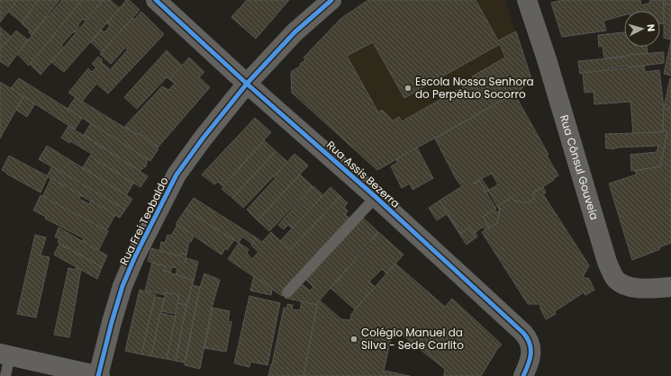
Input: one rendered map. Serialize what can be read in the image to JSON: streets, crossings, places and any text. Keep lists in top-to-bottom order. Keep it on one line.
{"streets":{"street":["Rua Cônsul Gouveia","Rua Assis Bezerra","Rua Frei Teobaldo"]},"crossings":[["Rua Assis Bezerra","Rua Frei Teobaldo"]],"places":["Escola Nossa Senhora do Perpétuo Socorro","Colégio Manuel da Silva - Sede Carlito"],"north":"right"}
